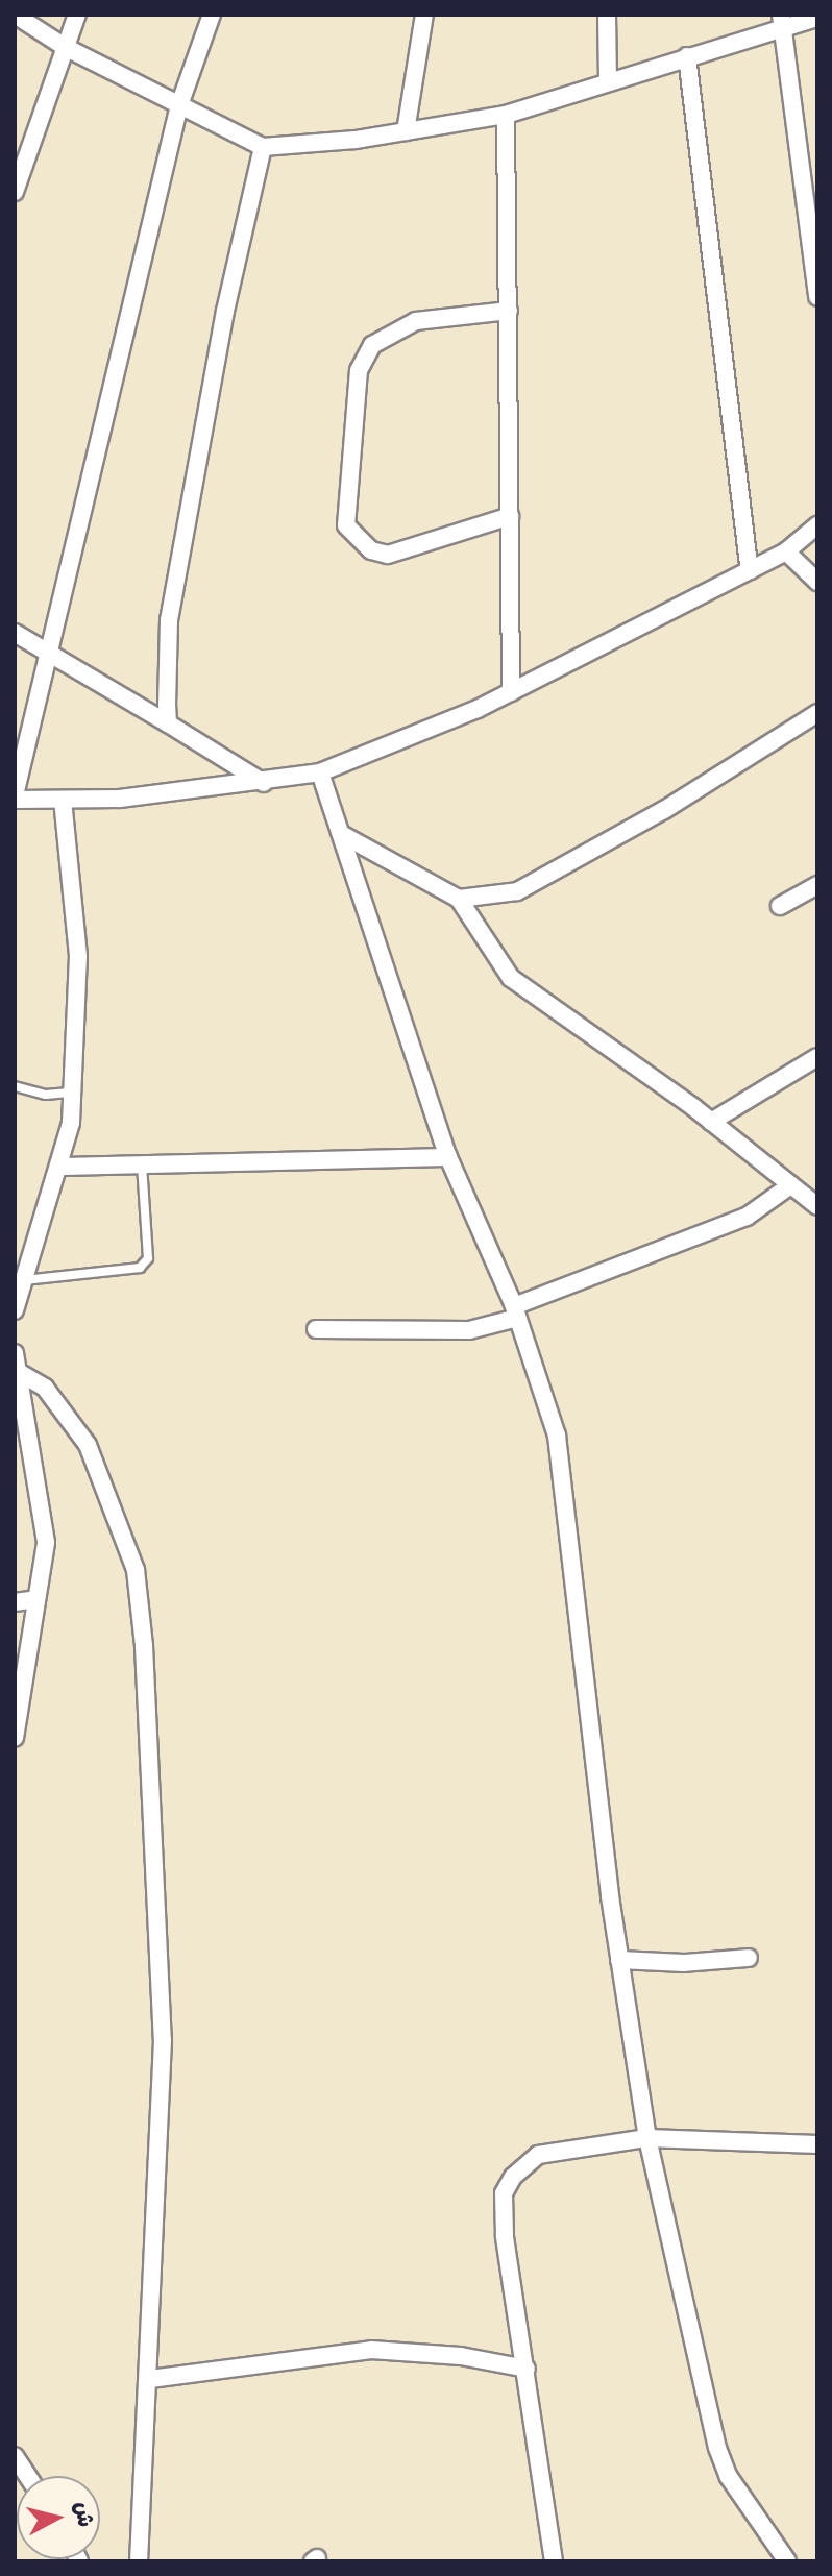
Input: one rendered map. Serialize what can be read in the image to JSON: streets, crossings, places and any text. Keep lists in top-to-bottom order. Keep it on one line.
{"north":"right"}
